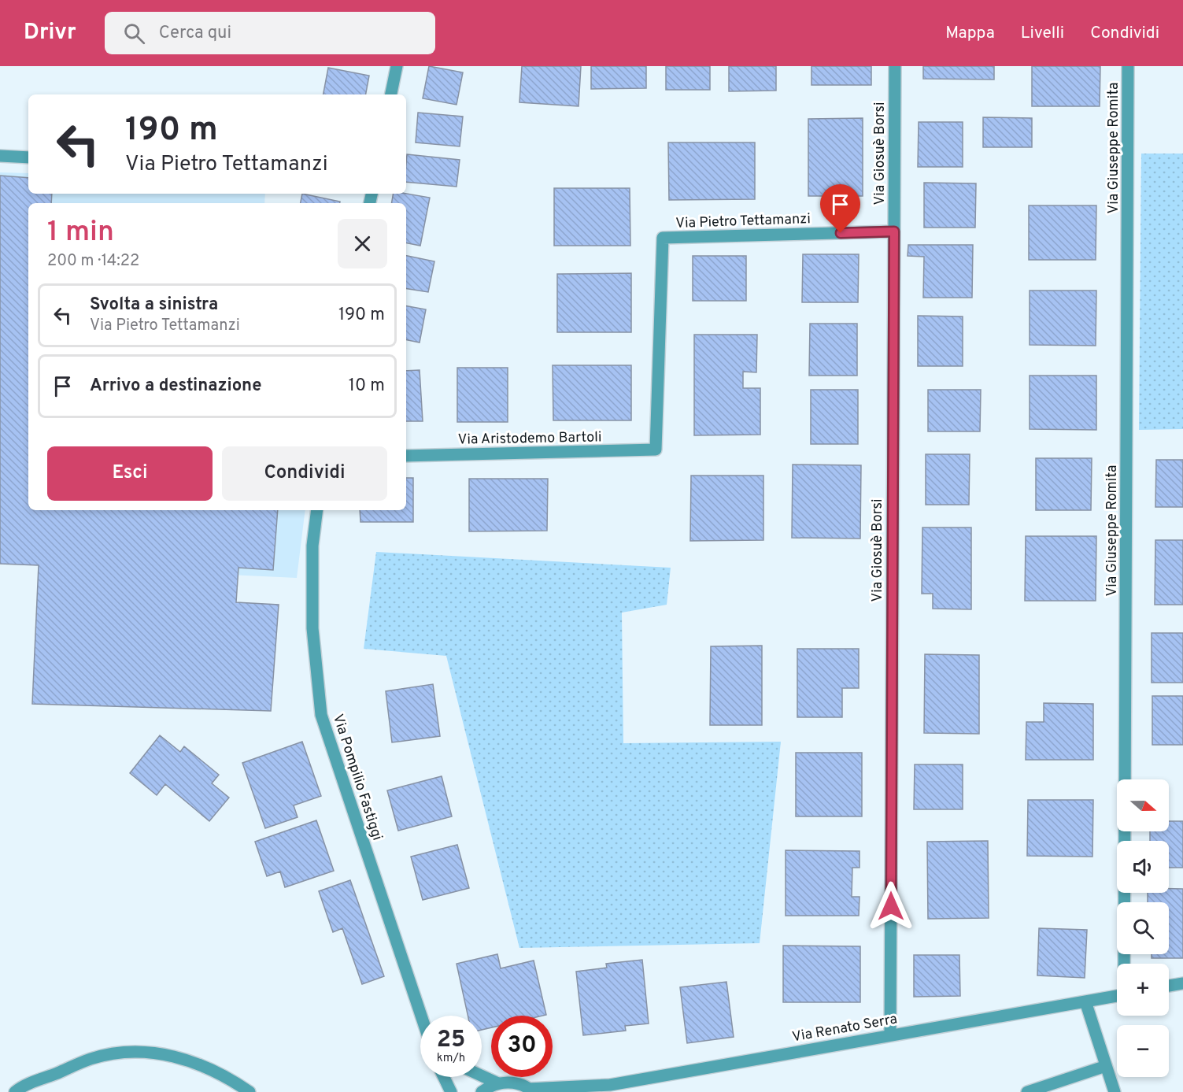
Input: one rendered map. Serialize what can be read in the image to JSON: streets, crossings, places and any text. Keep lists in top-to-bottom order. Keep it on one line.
{"streets":{"street":["Via Giuseppe Romita","Via Giosuè Borsi","Via Pietro Tettamanzi","Via Aristodemo Bartoli","Via Pompilio Fastiggi","Via Renato Serra"]},"crossings":[["Via Giosuè Borsi","Via Pietro Tettamanzi"],["Via Giosuè Borsi","Via Renato Serra"],["Via Pietro Tettamanzi","Via Aristodemo Bartoli"]],"north":"right","page":{"header":"Drivr","search":"Cerca qui","nav":["Mappa","Livelli","Condividi"],"turn":["190 m","Via Pietro Tettamanzi"],"heading":["1 min","200 m · 14:22"],"list":[{"name":"Svolta a sinistra","note":"Via Pietro Tettamanzi","value":"190 m"},{"name":"Arrivo a destinazione","value":"10 m"}],"buttons":["Esci","Condividi"],"map_buttons":["+","−"],"speed":"25 km/h","limit":"30"}}
